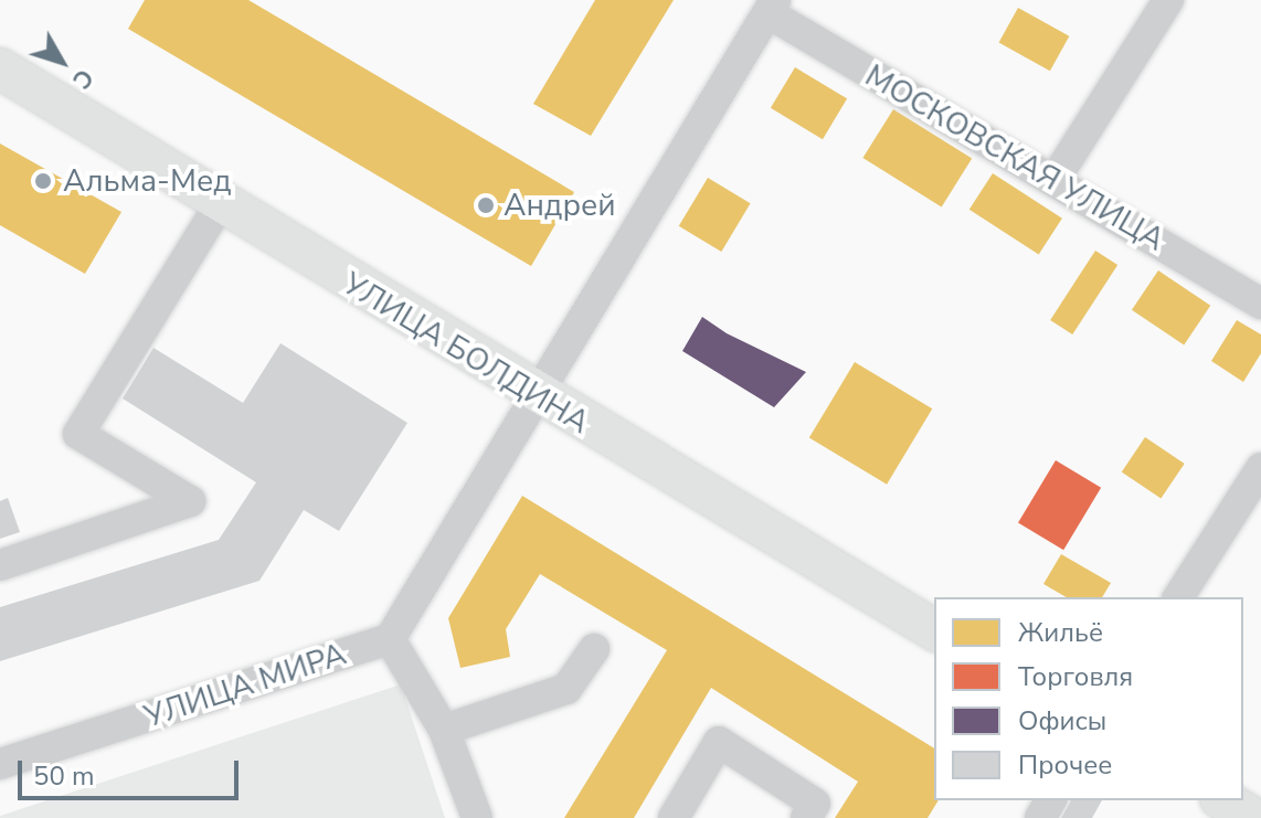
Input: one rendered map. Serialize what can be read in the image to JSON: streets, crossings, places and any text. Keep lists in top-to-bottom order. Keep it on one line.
{"streets":{"main road":["УЛИЦА БОЛДИНА"],"street":["МОСКОВСКАЯ УЛИЦА","УЛИЦА МИРА"]},"places":["Альма-Мед","Андрей"],"legend":["Жильё","Торговля","Офисы","Прочее"],"scale_bar":"50 m","north":"bottom right"}
